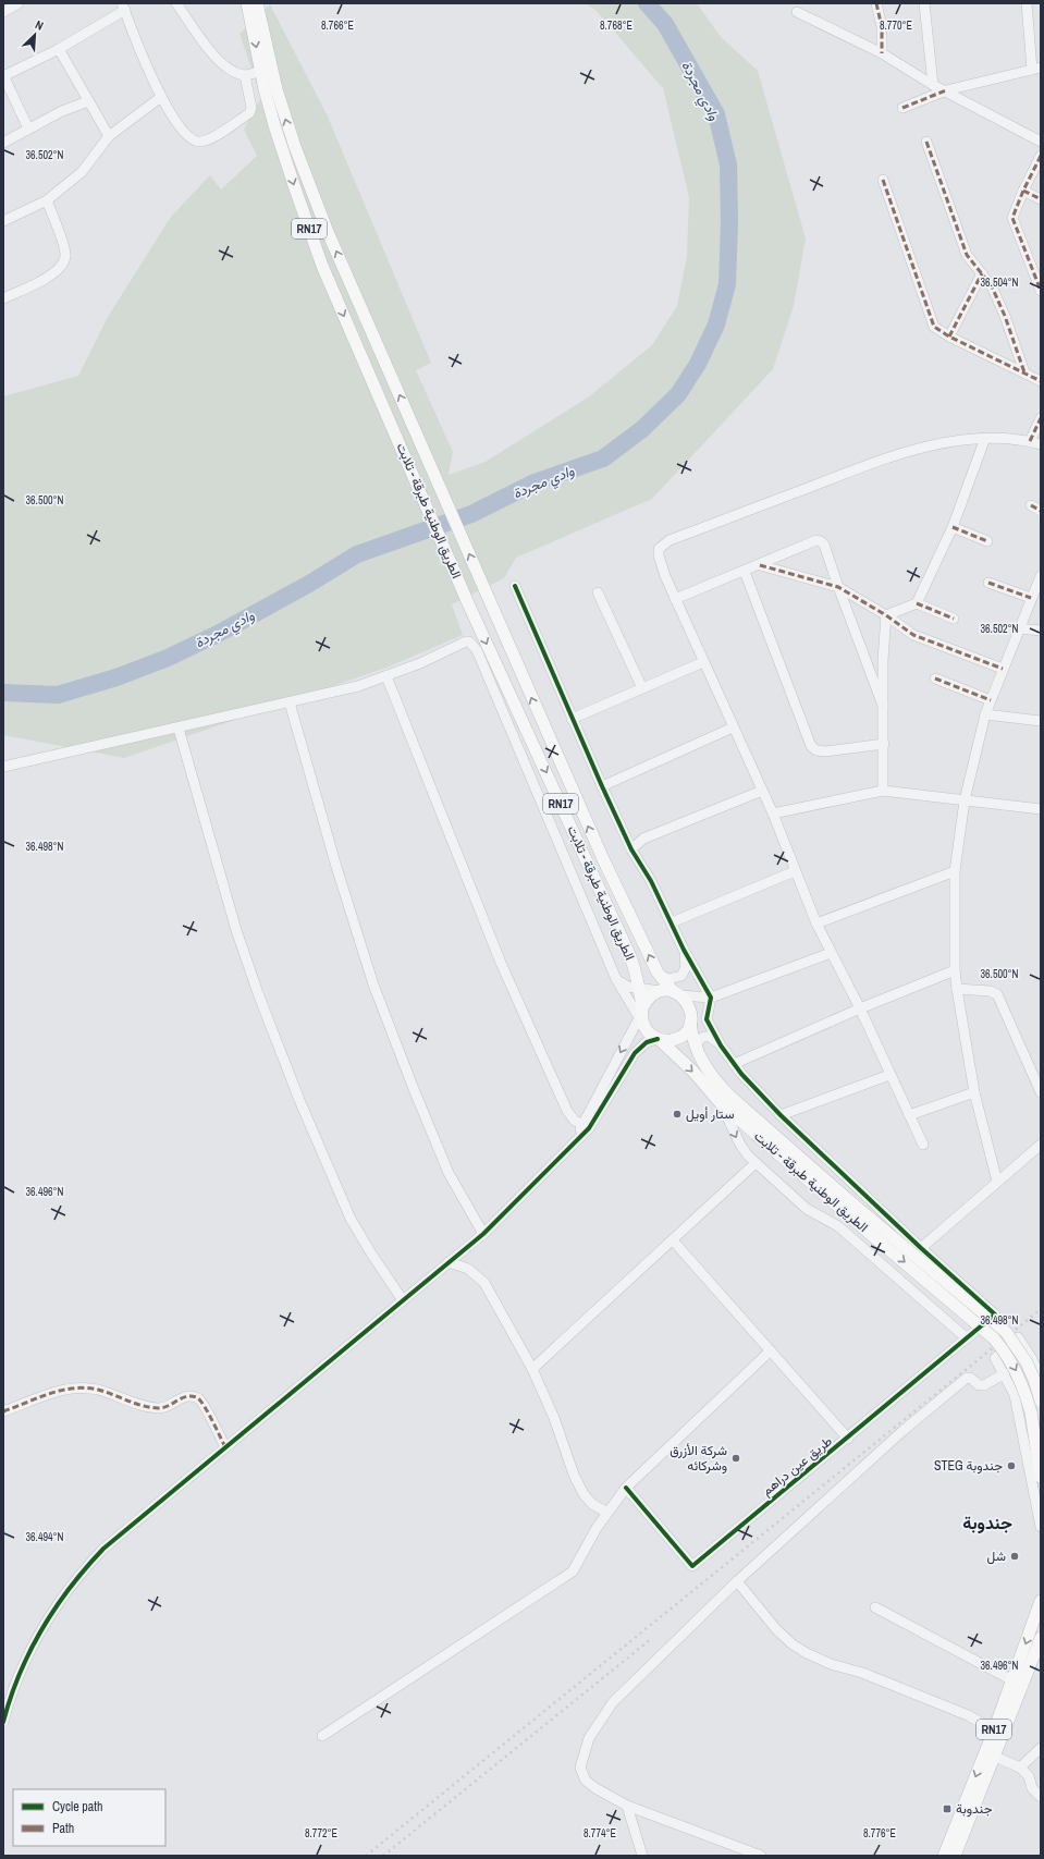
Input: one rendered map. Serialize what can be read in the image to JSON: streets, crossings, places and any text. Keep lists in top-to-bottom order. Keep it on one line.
{"streets":{"main road":["RN17","الطريق الوطنية طبرقة - تلابت"],"street":["طريق عين دراهم"]},"crossings":[["RN17","الطريق الوطنية طبرقة - تلابت"]],"districts":["جندوبة"],"water":["وادي مجردة"],"places":{"other":["ستار أويل","شركة الأزرق وشركائه","STEG جندوبة","شل"],"transit":["جندوبة"]},"legend":["Cycle path","Path"],"north":"top right","coordinates":["8.766°E","8.768°E","8.770°E","36.502°N","36.504°N","36.500°N","36.498°N","36.496°N","36.494°N","8.772°E","8.774°E","8.776°E"]}
